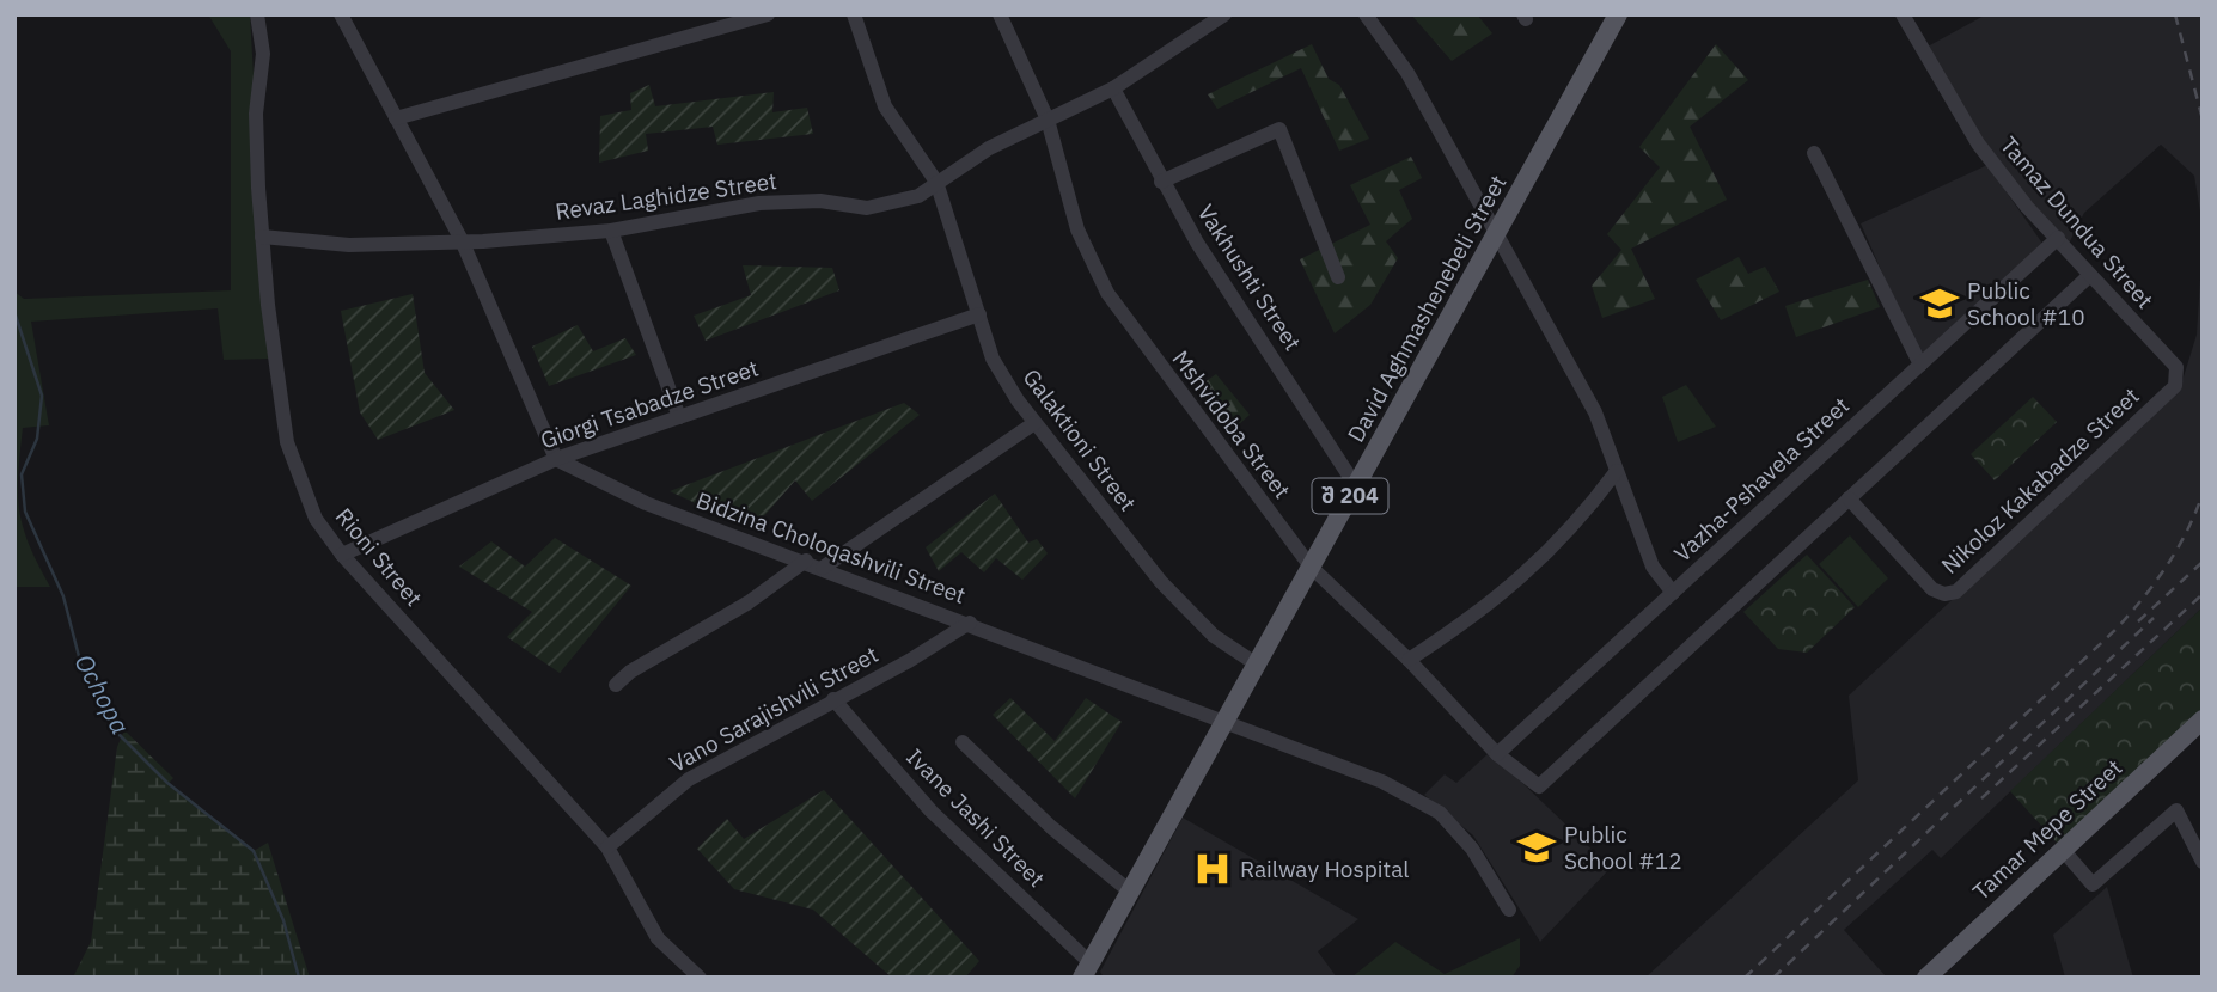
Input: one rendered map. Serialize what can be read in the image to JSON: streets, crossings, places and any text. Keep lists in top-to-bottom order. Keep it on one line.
{"streets":{"main road":["David Aghmashenebeli Street","შ 204","Tamar Mepe Street"],"street":["Revaz Laghidze Street","Tamaz Dundua Street","Vakhushti Street","Giorgi Tsabadze Street","Mshvidoba Street","Galaktioni Street","Vazha-Pshavela Street","Nikoloz Kakabadze Street","Bidzina Choloqashvili Street","Rioni Street","Vano Sarajishvili Street","Ivane Jashi Street"]},"crossings":[["Revaz Laghidze Street","Vakhushti Street"],["Revaz Laghidze Street","Mshvidoba Street"],["Revaz Laghidze Street","Galaktioni Street"],["Revaz Laghidze Street","Rioni Street"],["Tamaz Dundua Street","Vazha-Pshavela Street"],["Tamaz Dundua Street","Nikoloz Kakabadze Street"],["Vakhushti Street","David Aghmashenebeli Street"],["David Aghmashenebeli Street","Mshvidoba Street"],["David Aghmashenebeli Street","Galaktioni Street"],["David Aghmashenebeli Street","Bidzina Choloqashvili Street"],["David Aghmashenebeli Street","Ivane Jashi Street"],["Giorgi Tsabadze Street","Galaktioni Street"],["Giorgi Tsabadze Street","Bidzina Choloqashvili Street"],["Giorgi Tsabadze Street","Rioni Street"],["Mshvidoba Street","Vazha-Pshavela Street"],["Mshvidoba Street","Nikoloz Kakabadze Street"],["Bidzina Choloqashvili Street","Vano Sarajishvili Street"],["Rioni Street","Vano Sarajishvili Street"],["Vano Sarajishvili Street","Ivane Jashi Street"]],"water":["Ochopa"],"places":{"school or university":["Public School #10","Public School #12"],"hospital":["Railway Hospital"]}}
